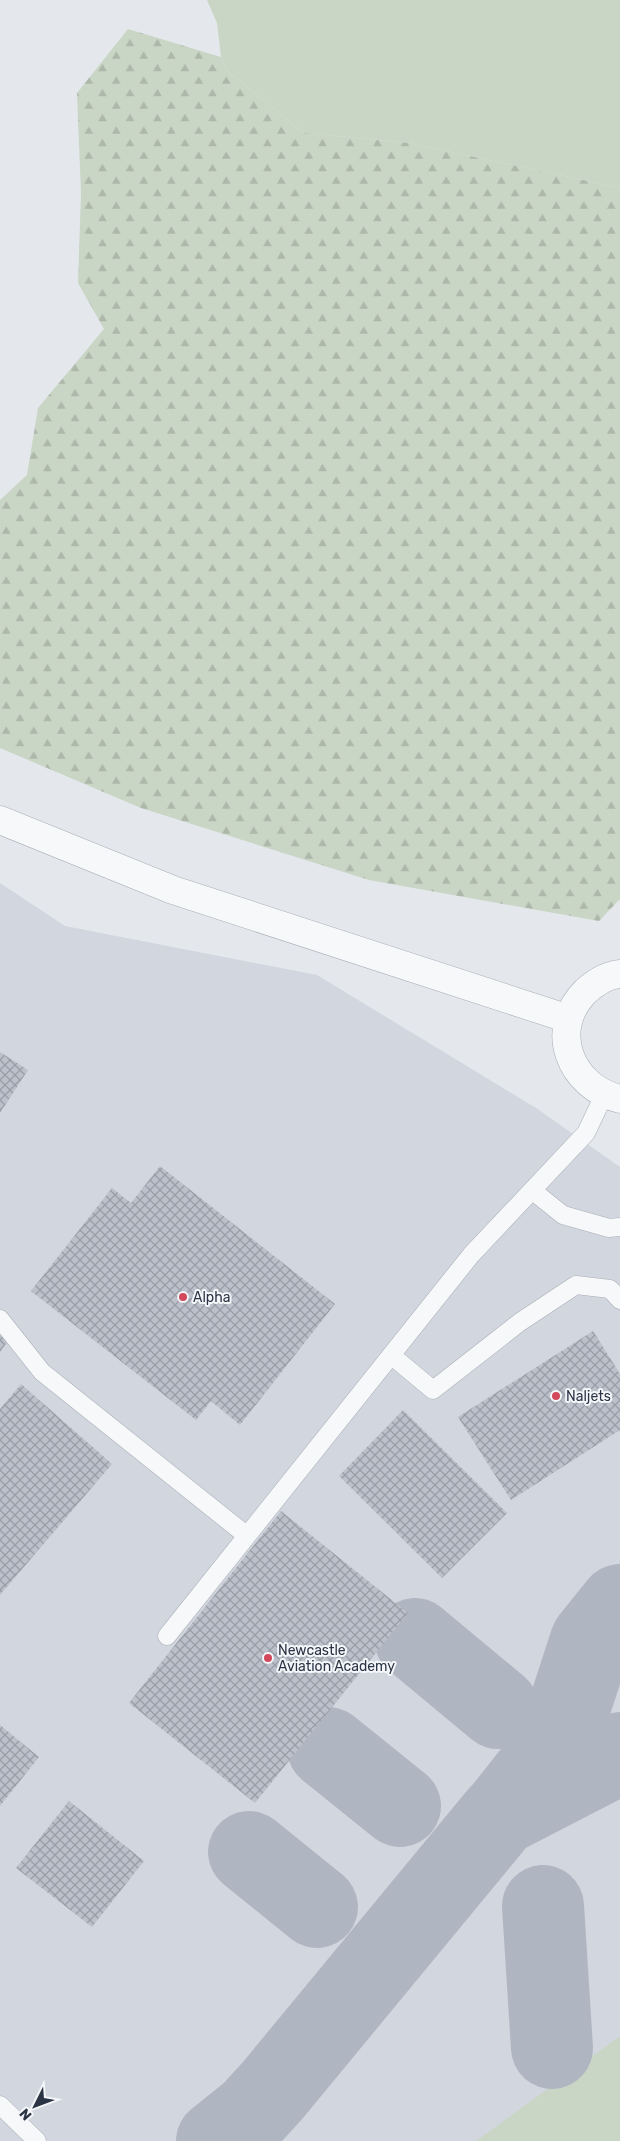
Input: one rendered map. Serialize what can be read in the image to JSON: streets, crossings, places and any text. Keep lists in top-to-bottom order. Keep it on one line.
{"places":["Alpha","Naljets","Newcastle Aviation Academy"],"north":"bottom left"}
